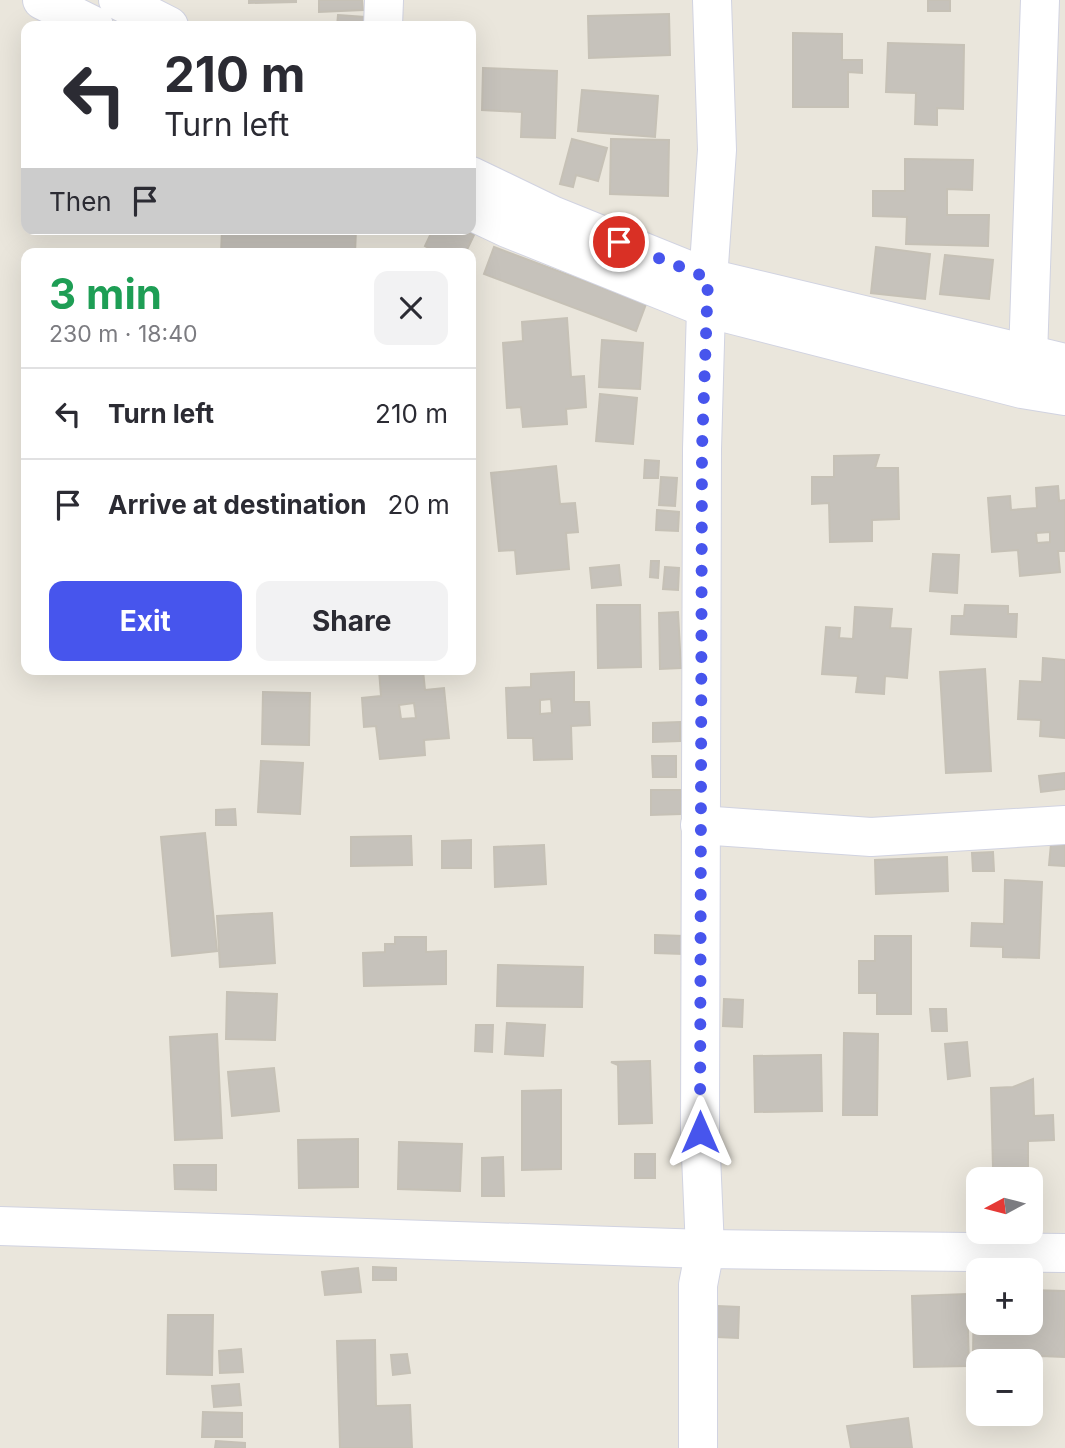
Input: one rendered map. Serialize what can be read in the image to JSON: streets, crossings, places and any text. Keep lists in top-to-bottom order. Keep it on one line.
{"north":"left","page":{"turn":["210 m","Turn left"],"then":"Then","heading":["3 min","230 m · 18:40"],"list":[{"name":"Turn left","value":"210 m"},{"name":"Arrive at destination","value":"20 m"}],"buttons":["Exit","Share"],"map_buttons":["+","−"]}}
